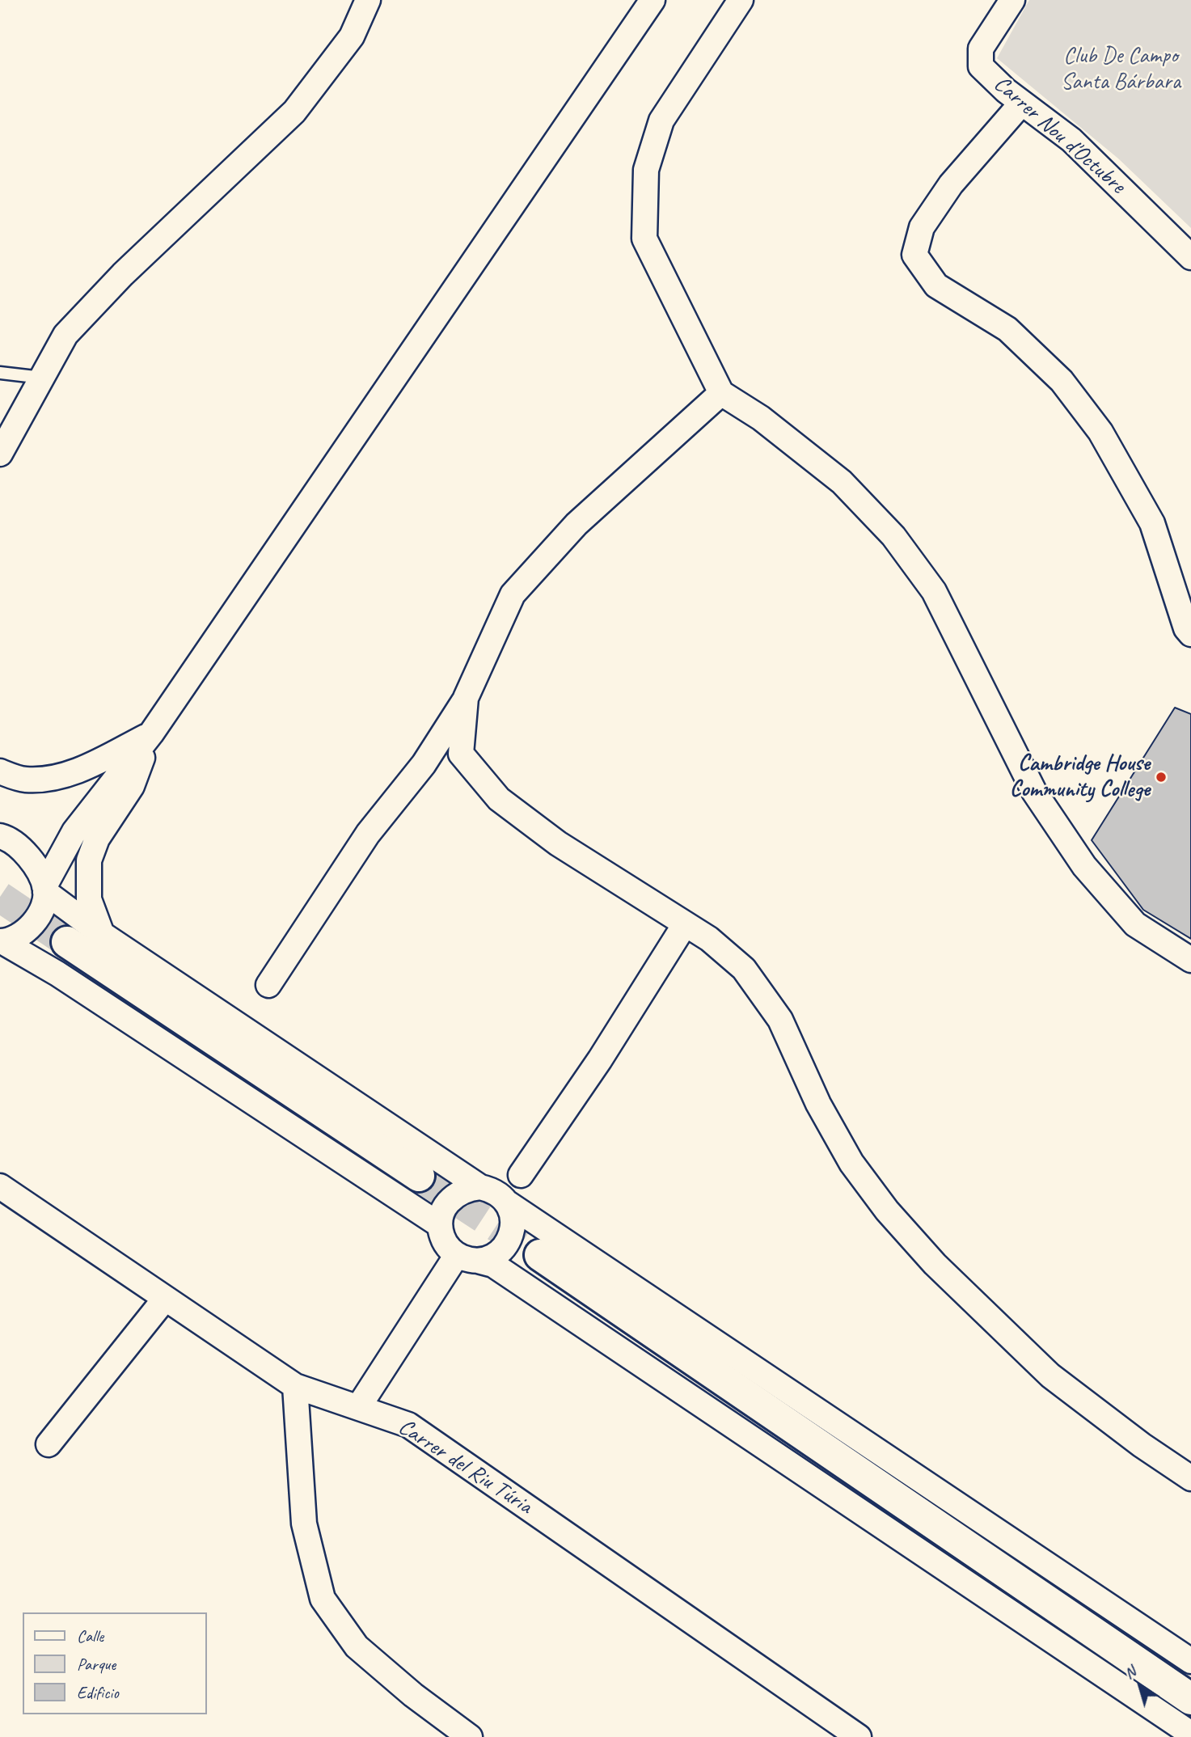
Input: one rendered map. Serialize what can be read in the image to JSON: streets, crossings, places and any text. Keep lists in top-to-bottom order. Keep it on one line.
{"streets":{"street":["Carrer Nou d'Octubre","Carrer del Riu Túria"]},"parks":["Club De Campo Santa Bárbara"],"places":["Cambridge House Community College"],"legend":["Calle","Parque","Edificio"],"north":"top left"}
